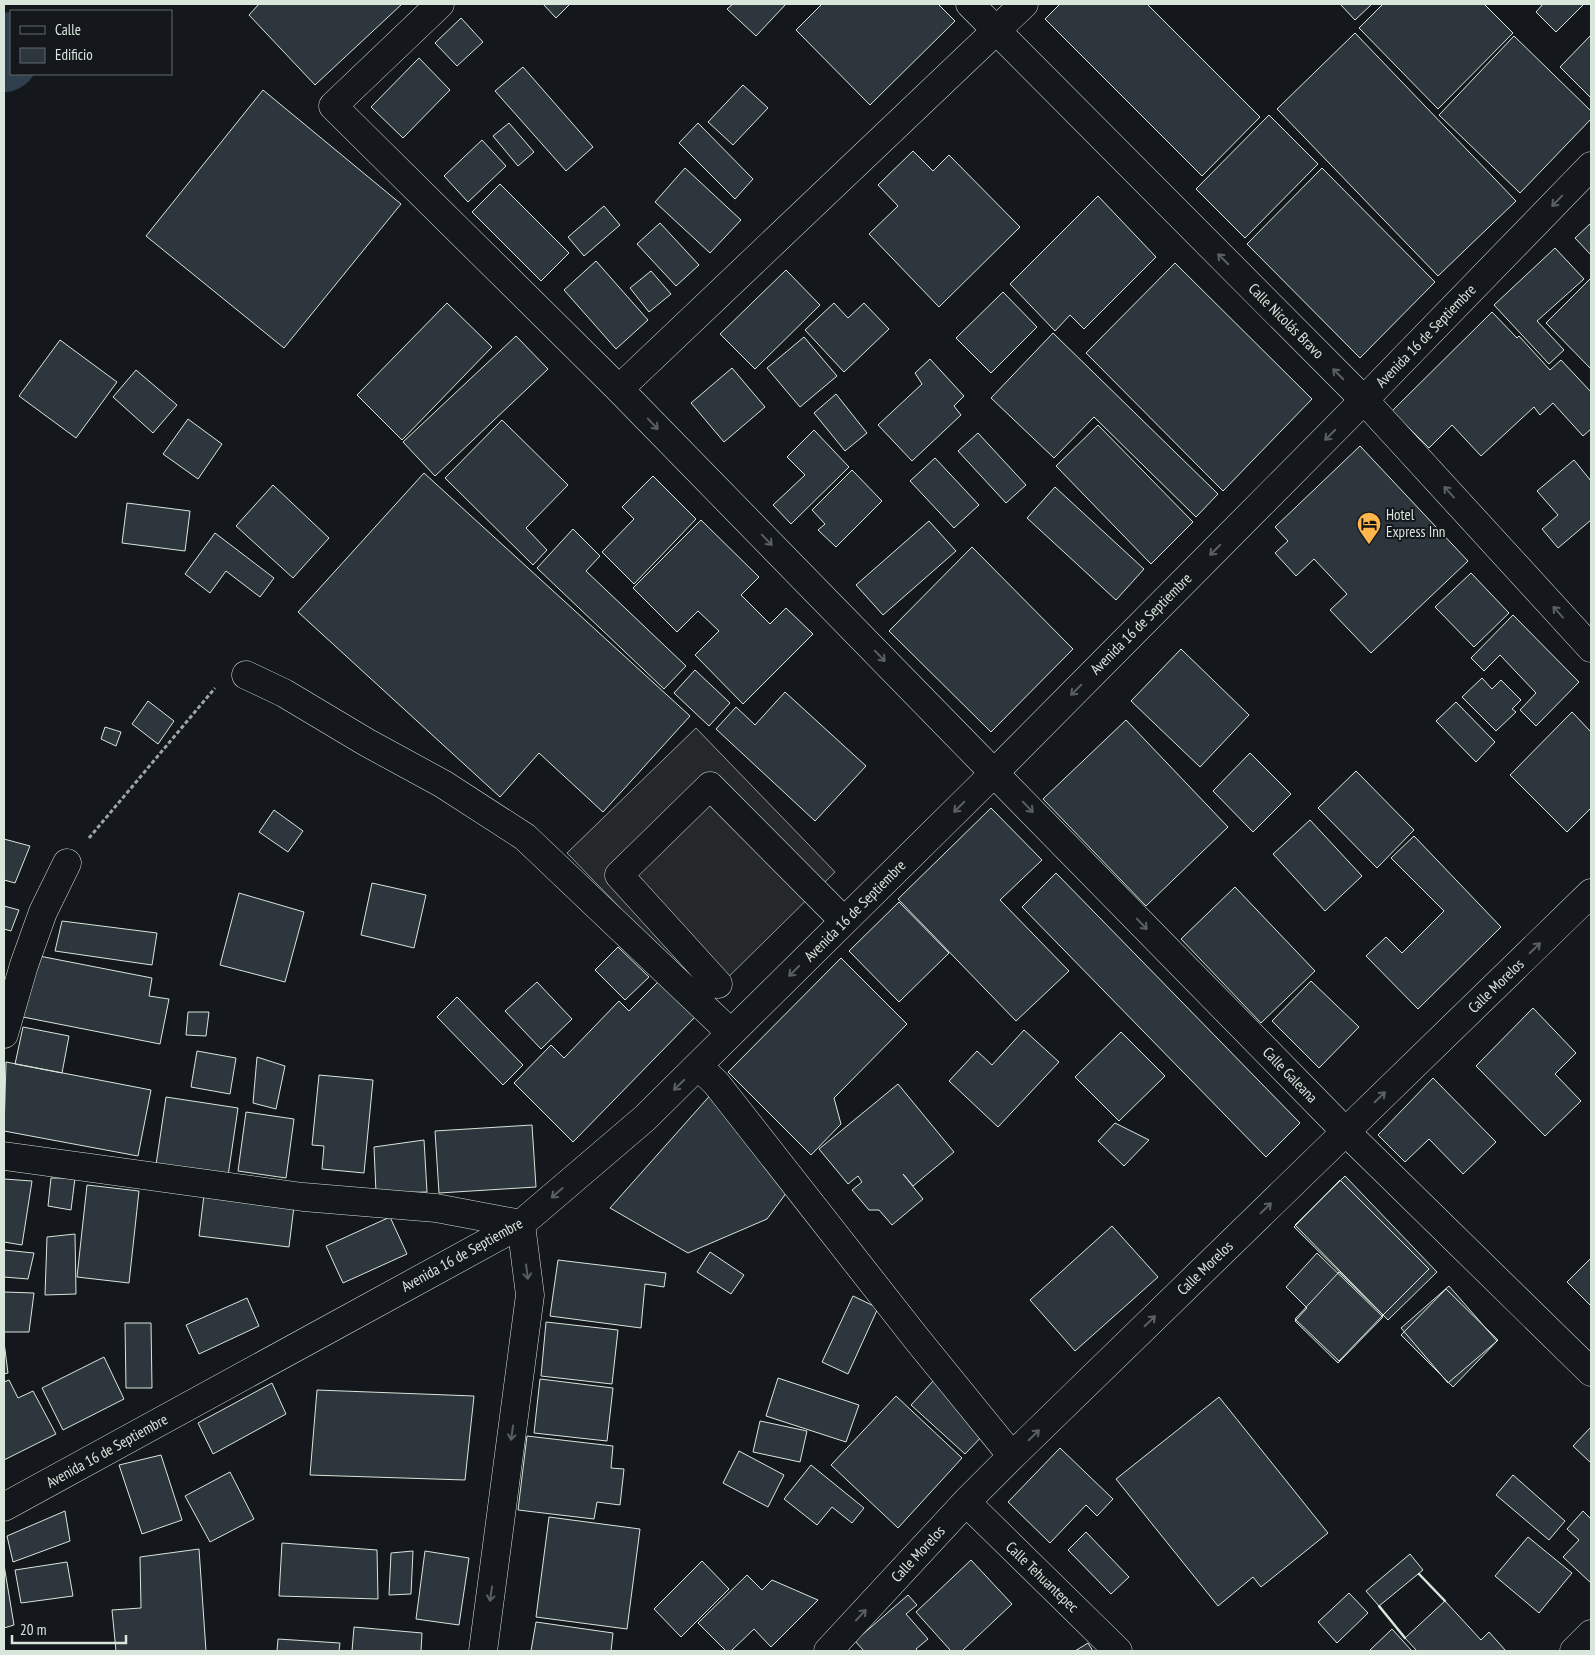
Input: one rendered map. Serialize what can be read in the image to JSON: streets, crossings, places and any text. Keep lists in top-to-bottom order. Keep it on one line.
{"streets":{"street":["Calle Nicolás Bravo","Avenida 16 de Septiembre","Calle Morelos","Calle Galeana","Calle Tehuantepec"]},"crossings":[["Calle Nicolás Bravo","Avenida 16 de Septiembre"],["Avenida 16 de Septiembre","Calle Galeana"],["Calle Morelos","Calle Galeana"],["Calle Morelos","Calle Tehuantepec"]],"one_way":["Calle Nicolás Bravo","Avenida 16 de Septiembre","Calle Morelos","Calle Galeana"],"places":{"hotel":["Hotel Express Inn"]},"legend":["Calle","Edificio"],"scale_bar":"20 m"}
